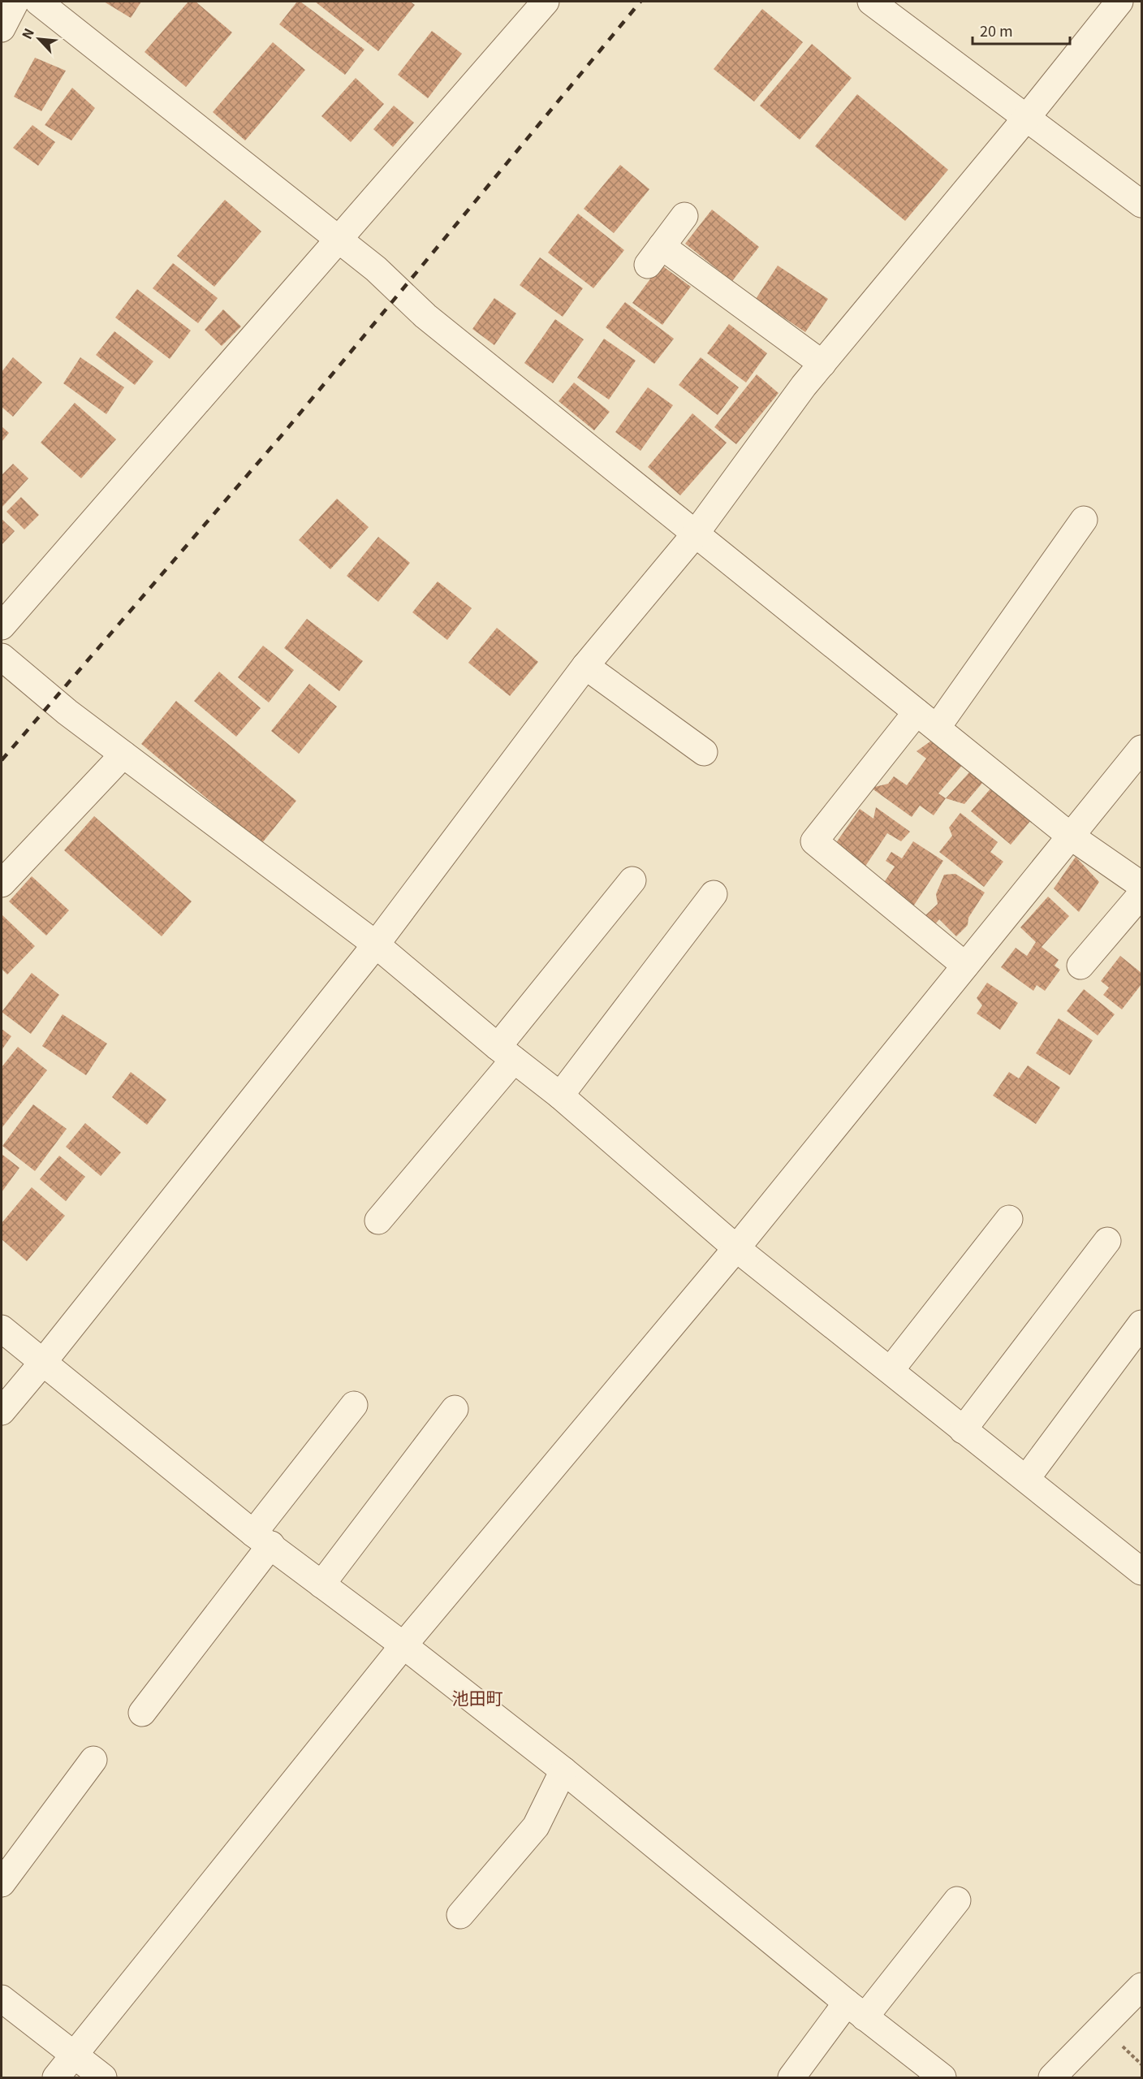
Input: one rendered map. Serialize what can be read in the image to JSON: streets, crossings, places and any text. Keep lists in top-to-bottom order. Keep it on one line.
{"districts":["池田町"],"scale_bar":"20 m","north":"top left"}
